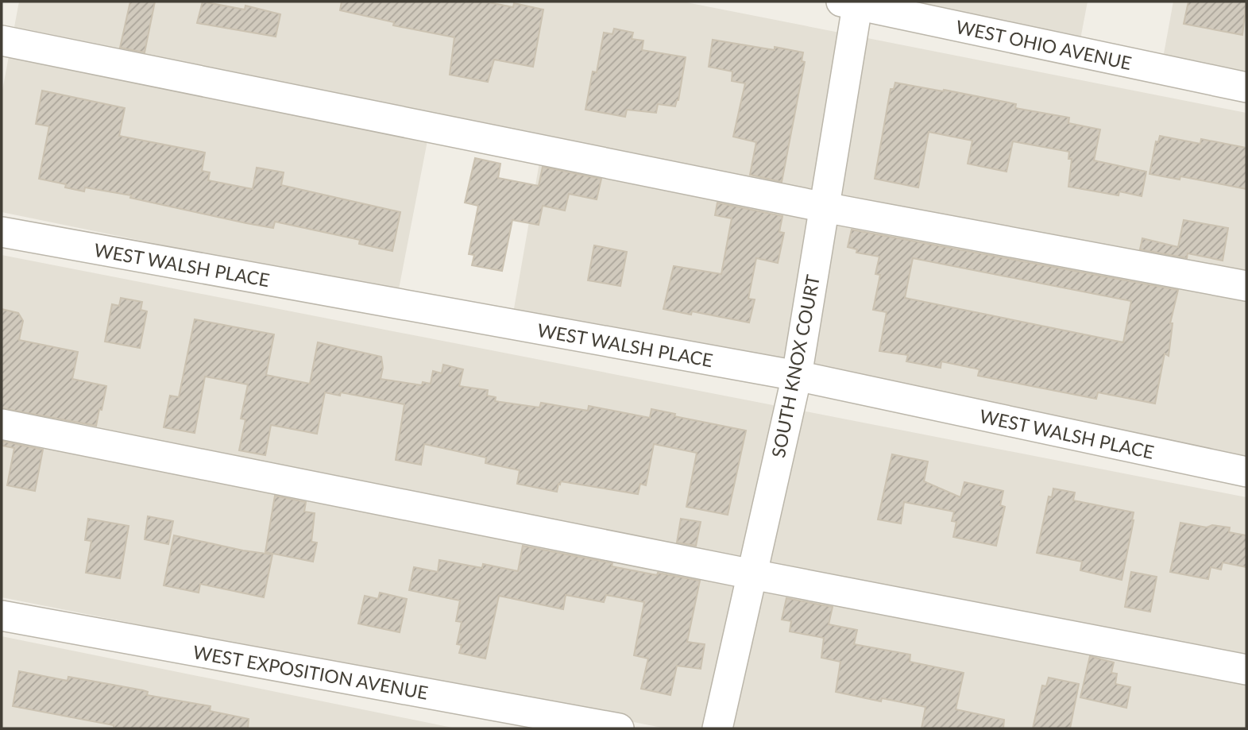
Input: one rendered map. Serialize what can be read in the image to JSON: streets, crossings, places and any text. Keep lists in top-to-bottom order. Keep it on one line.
{"streets":{"street":["WEST OHIO AVENUE","WEST WALSH PLACE","SOUTH KNOX COURT","WEST EXPOSITION AVENUE"]},"crossings":[["WEST OHIO AVENUE","SOUTH KNOX COURT"],["WEST WALSH PLACE","SOUTH KNOX COURT"]]}
